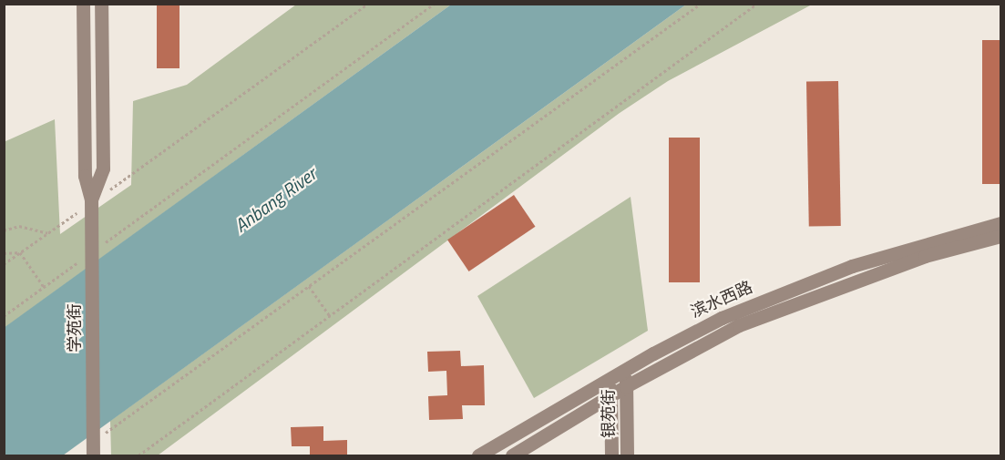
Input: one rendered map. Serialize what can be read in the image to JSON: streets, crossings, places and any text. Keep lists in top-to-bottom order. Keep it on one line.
{"streets":{"main road":["滨水西路","学苑街","银苑街"]},"crossings":[["滨水西路","银苑街"]],"water":["Anbang River"]}
